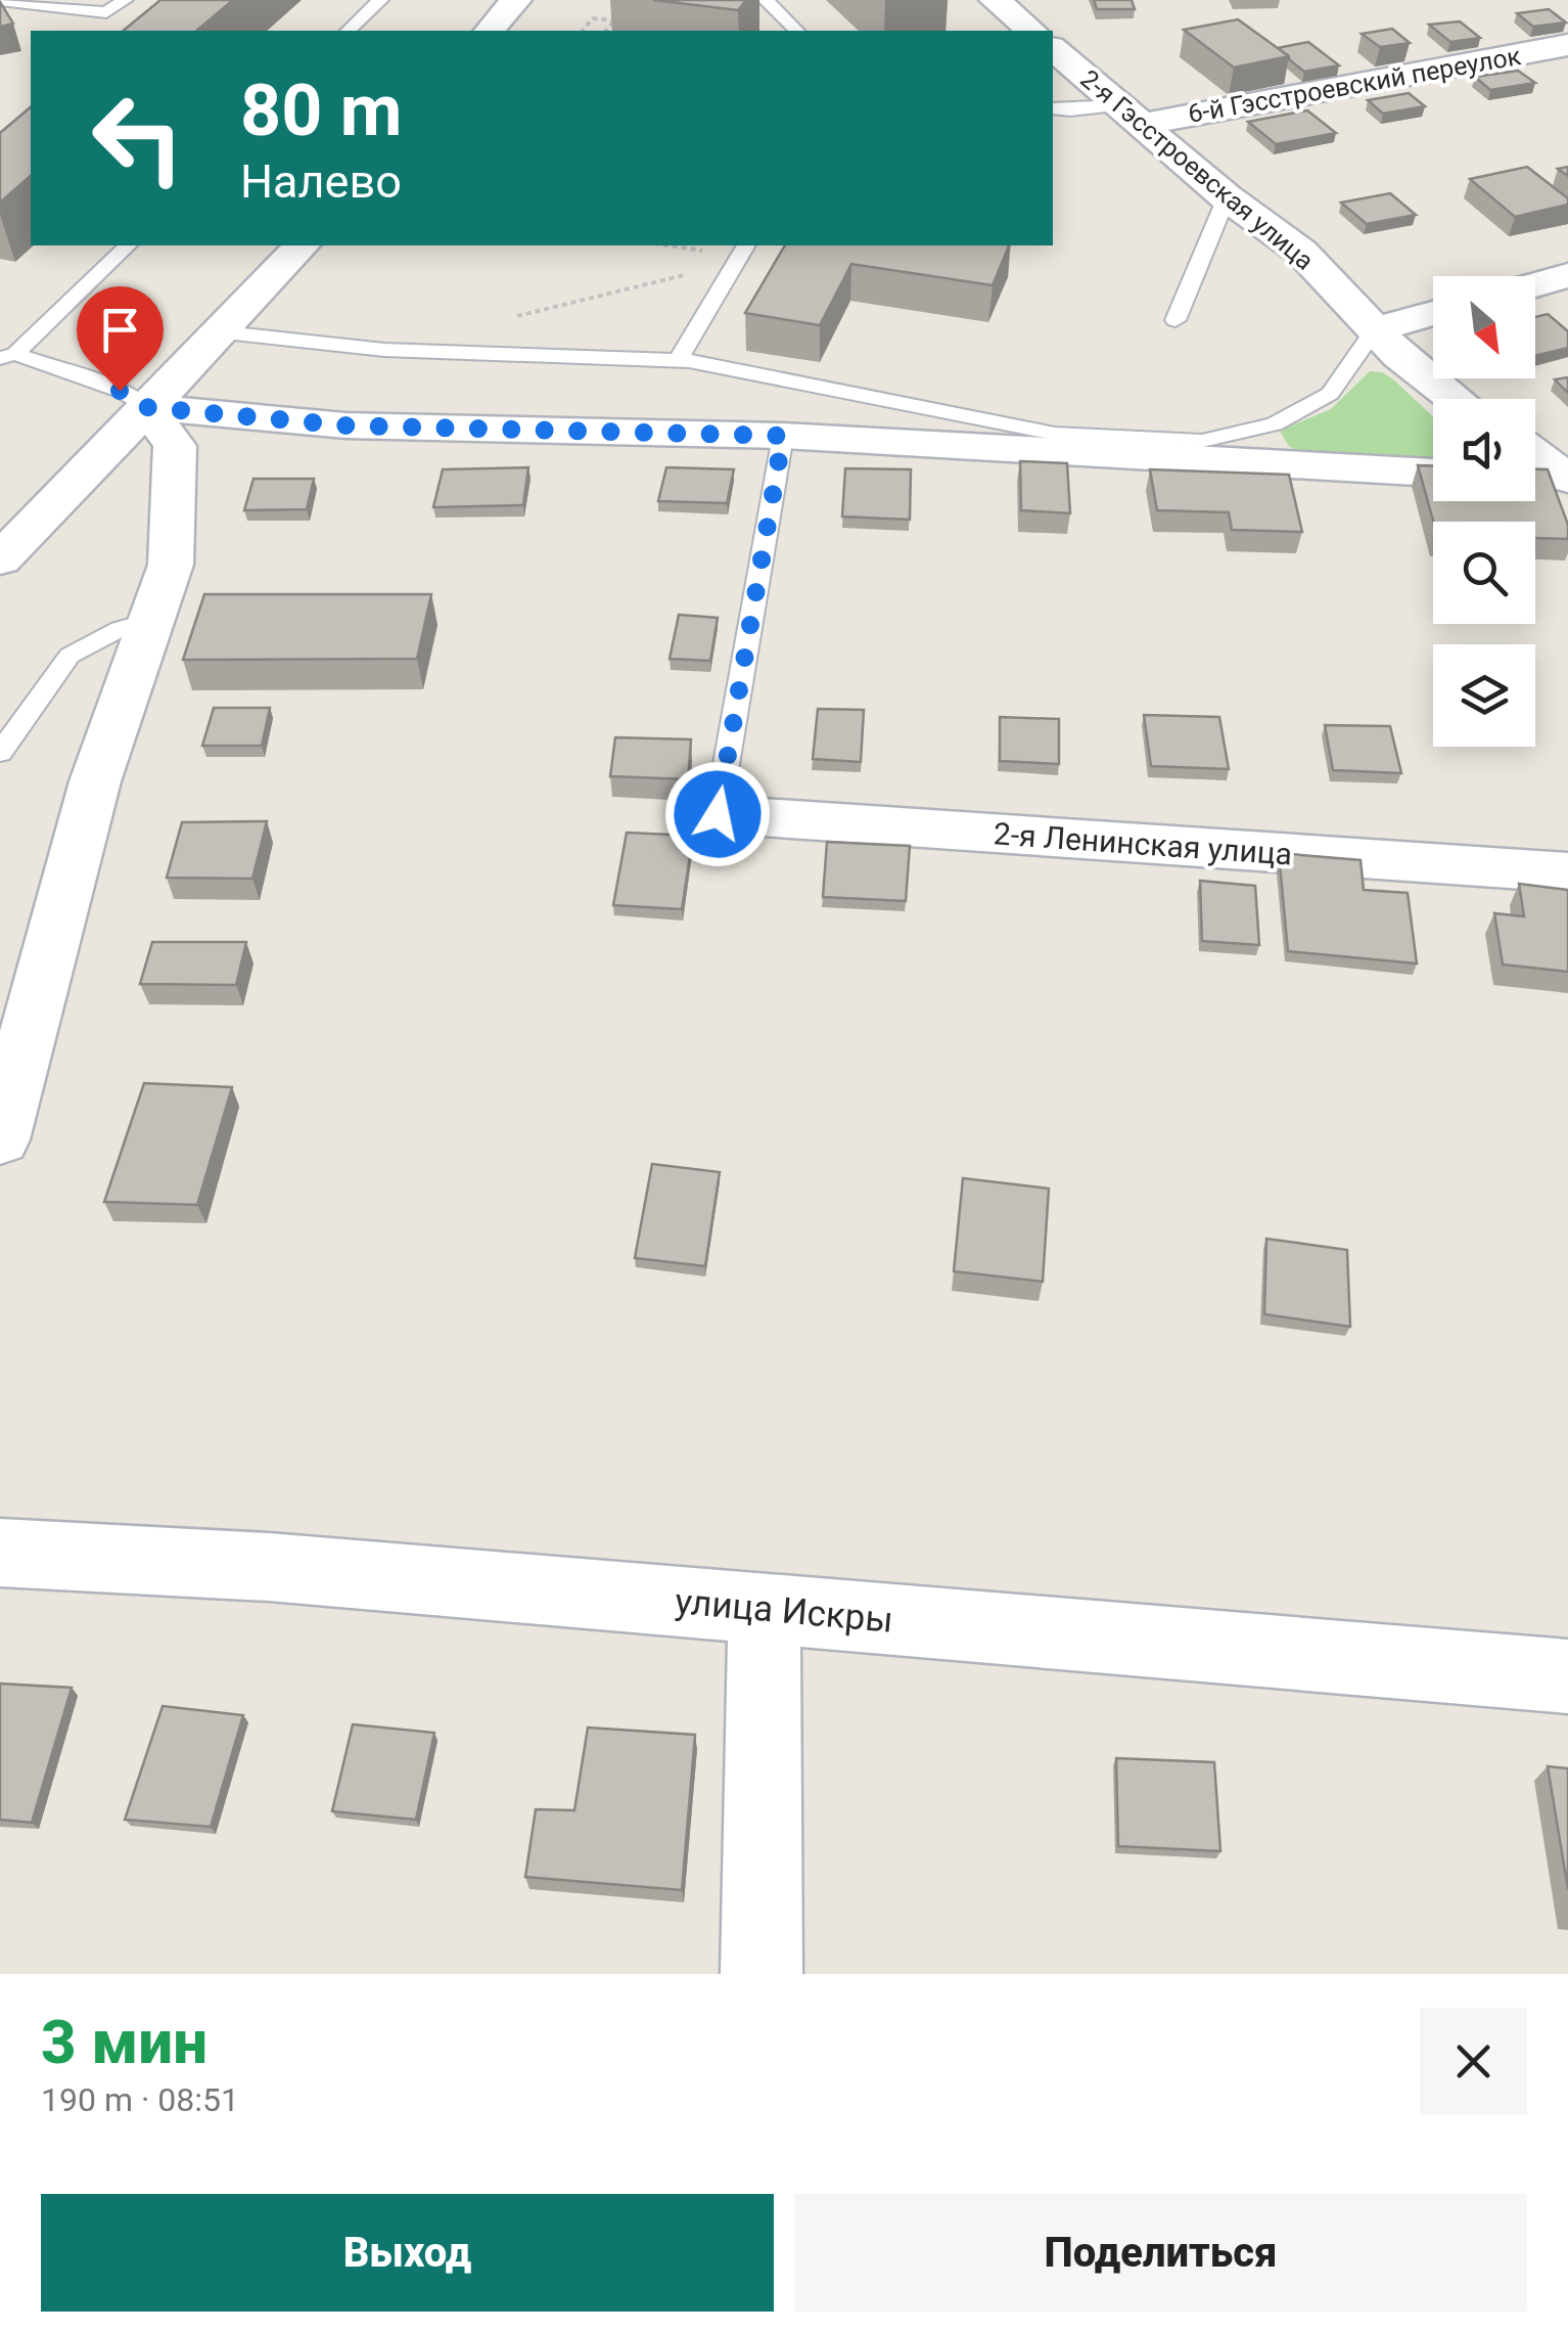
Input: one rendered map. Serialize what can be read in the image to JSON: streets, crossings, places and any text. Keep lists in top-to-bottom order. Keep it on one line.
{"streets":{"street":["6-й Гэсстроевский переулок","2-я Гэсстроевская улица","2-я Ленинская улица","улица Искры"]},"crossings":[["6-й Гэсстроевский переулок","2-я Гэсстроевская улица"]],"north":"bottom right","page":{"turn":["80 m","Налево"],"heading":["3 мин","190 m · 08:51"],"buttons":["Выход","Поделиться"]}}
